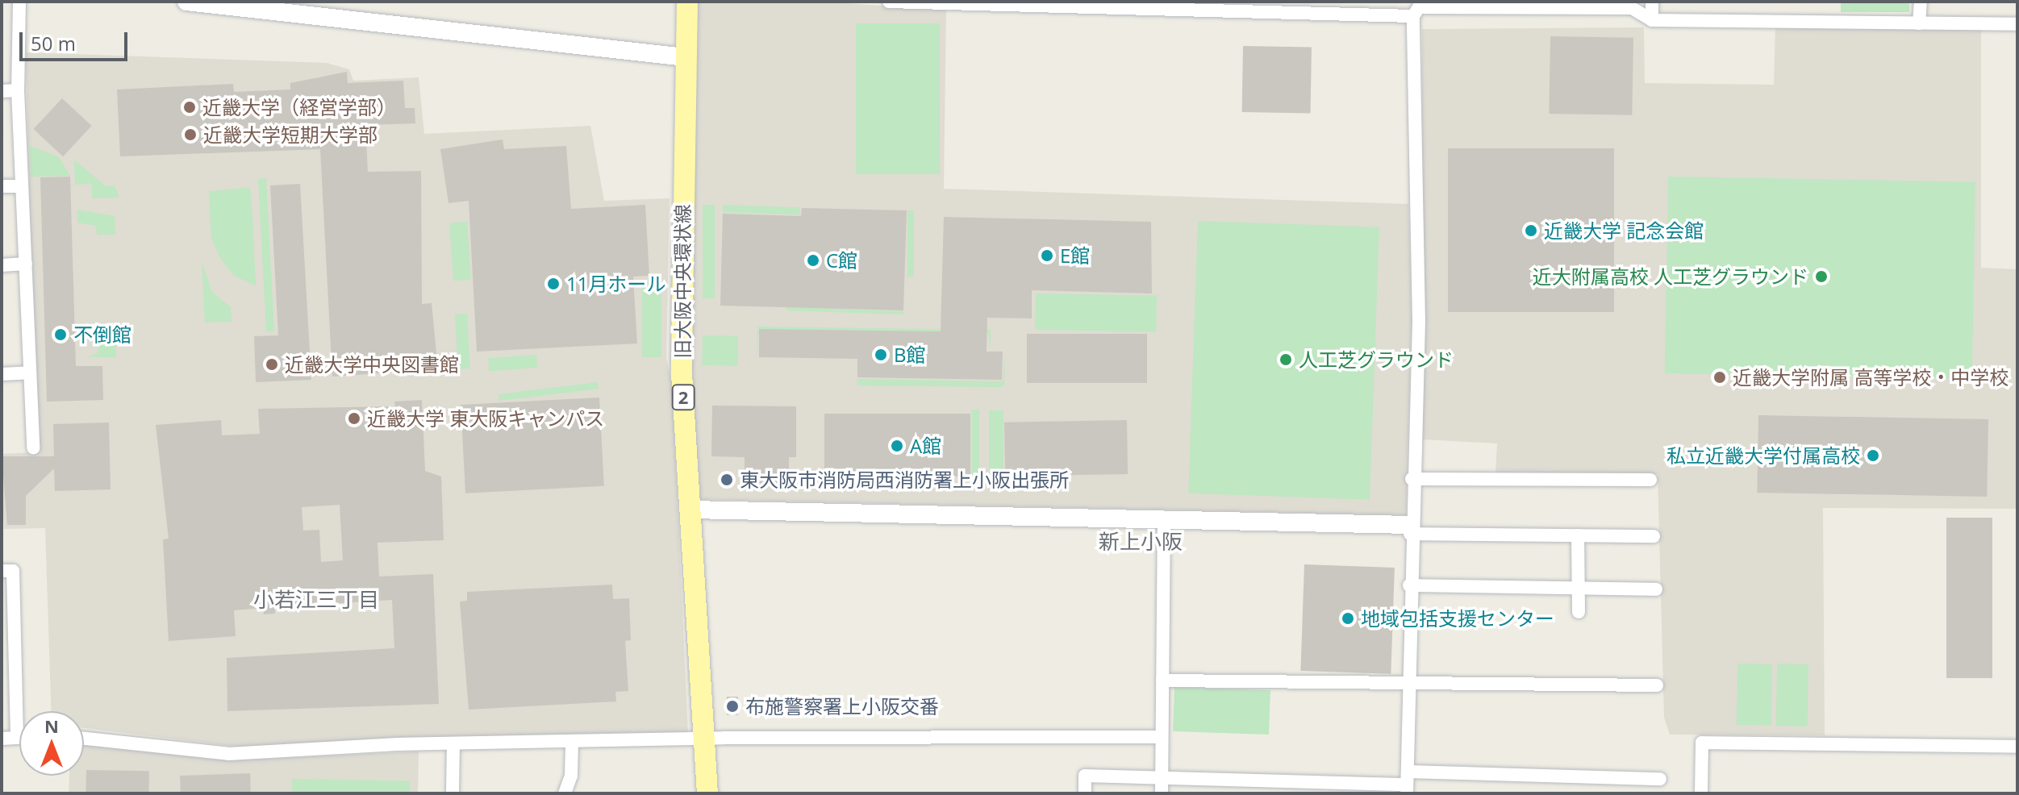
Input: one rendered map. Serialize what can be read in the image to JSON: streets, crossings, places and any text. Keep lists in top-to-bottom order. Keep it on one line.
{"streets":{"main road":["旧大阪中央環状線","2"]},"districts":["新上小阪","小若江三丁目"],"places":["近畿大学（経営学部）","近畿大学短期大学部","近畿大学 記念会館","E館","C館","近大附属高校 人工芝グラウンド","11月ホール","不倒館","B館","人工芝グラウンド","近畿大学中央図書館","近畿大学附属 高等学校・中学校","近畿大学 東大阪キャンパス","A館","私立近畿大学付属高校","東大阪市消防局西消防署上小阪出張所","地域包括支援センター","布施警察署上小阪交番"],"scale_bar":"50 m","north":"top"}
